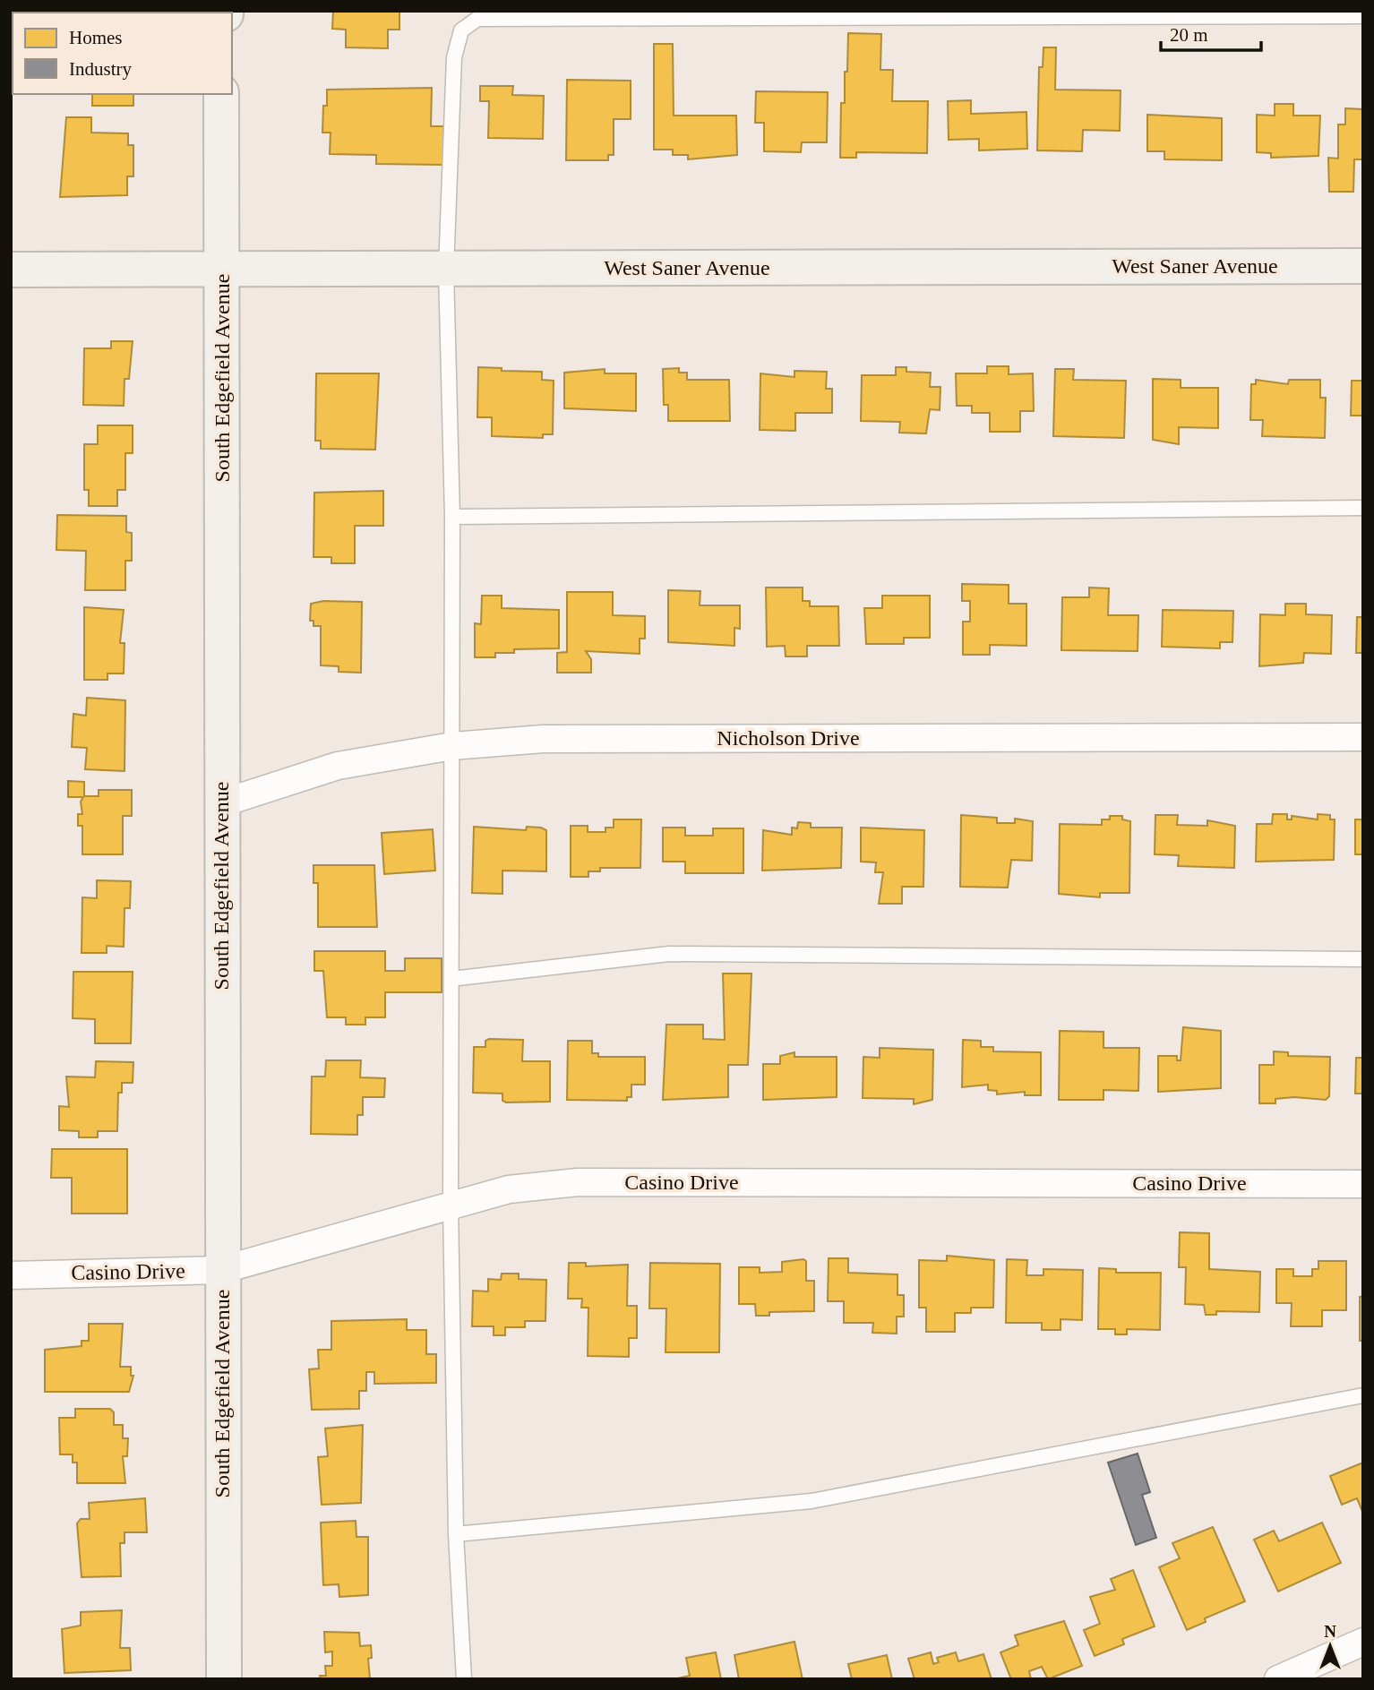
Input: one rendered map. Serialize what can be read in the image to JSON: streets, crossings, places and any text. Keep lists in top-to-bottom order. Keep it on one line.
{"streets":{"street":["West Saner Avenue","South Edgefield Avenue","Nicholson Drive","Casino Drive"]},"crossings":[["West Saner Avenue","South Edgefield Avenue"],["South Edgefield Avenue","Nicholson Drive"],["South Edgefield Avenue","Casino Drive"]],"legend":["Homes","Industry"],"scale_bar":"20 m","north":"top"}
